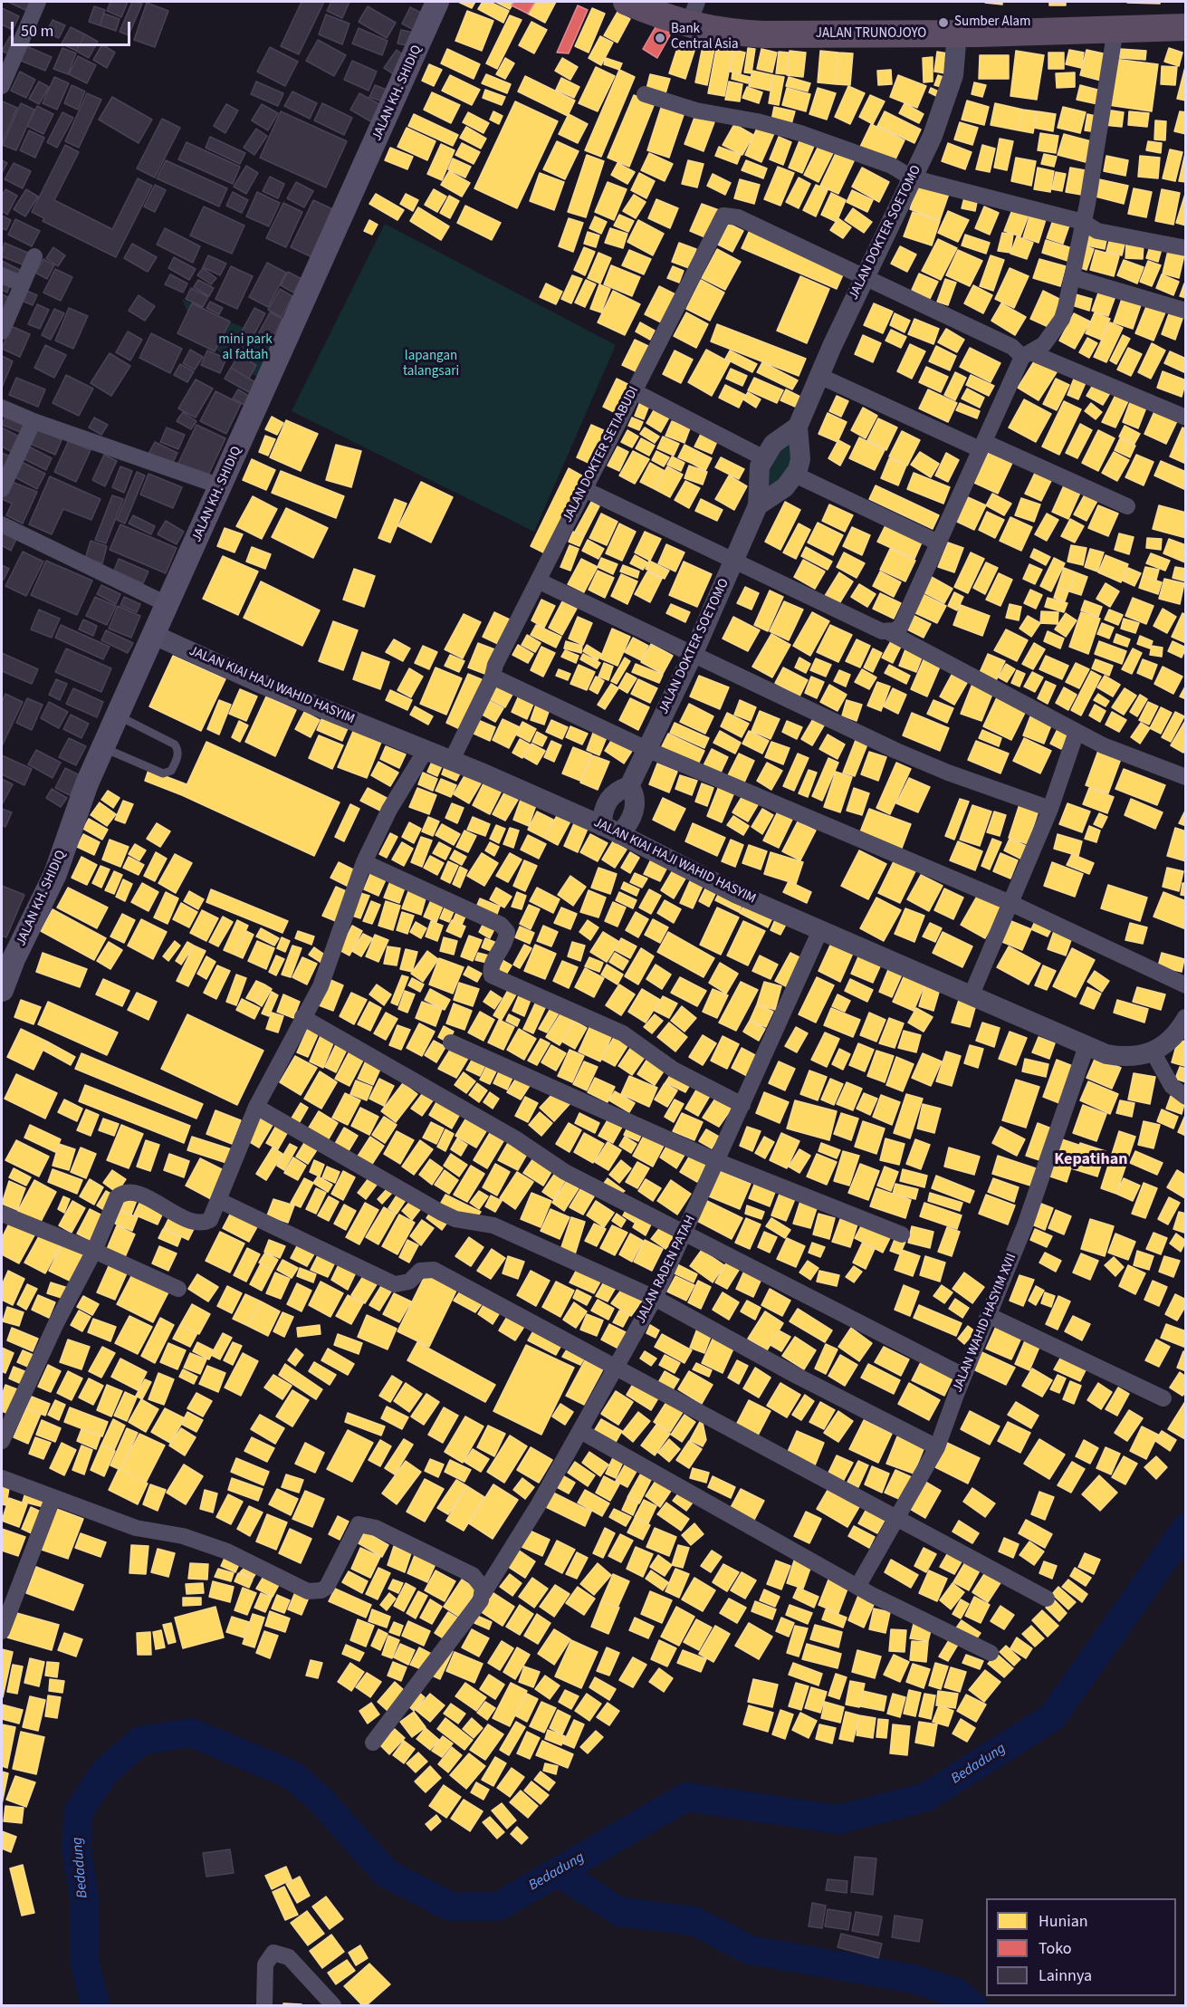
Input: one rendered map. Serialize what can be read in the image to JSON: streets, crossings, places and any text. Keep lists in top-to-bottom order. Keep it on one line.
{"streets":{"highway":["JALAN TRUNOJOYO"],"main road":["JALAN KH. SHIDIQ"],"street":["JALAN DOKTER SOETOMO","JALAN DOKTER SETIABUDI","JALAN KIAI HAJI WAHID HASYIM","JALAN RADEN PATAH","JALAN WAHID HASYIM XVII"]},"crossings":[["JALAN TRUNOJOYO","JALAN DOKTER SOETOMO"],["JALAN KH. SHIDIQ","JALAN KIAI HAJI WAHID HASYIM"],["JALAN DOKTER SOETOMO","JALAN DOKTER SETIABUDI"],["JALAN DOKTER SETIABUDI","JALAN KIAI HAJI WAHID HASYIM"],["JALAN KIAI HAJI WAHID HASYIM","JALAN RADEN PATAH"],["JALAN KIAI HAJI WAHID HASYIM","JALAN WAHID HASYIM XVII"]],"districts":["Kepatihan"],"water":["Bedadung"],"parks":["mini park al fattah","lapangan talangsari"],"places":["Sumber Alam","Bank Central Asia"],"legend":["Hunian","Toko","Lainnya"],"scale_bar":"50 m"}
